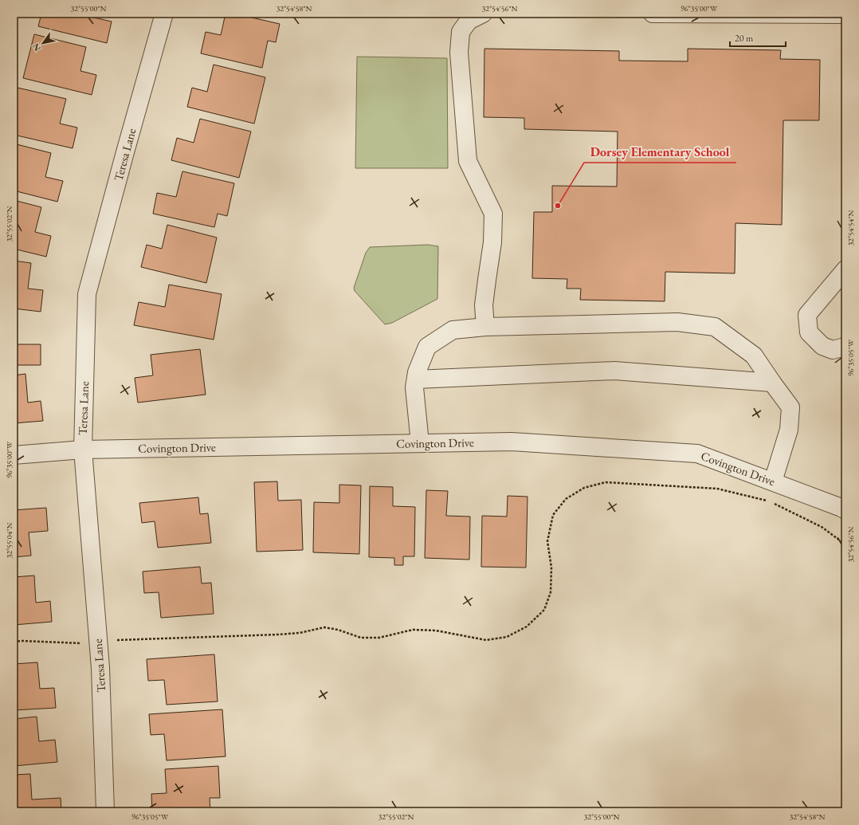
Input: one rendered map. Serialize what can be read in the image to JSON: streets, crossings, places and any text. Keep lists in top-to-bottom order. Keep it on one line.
{"streets":{"street":["Teresa Lane","Covington Drive"]},"crossings":[["Teresa Lane","Covington Drive"]],"places":["Dorsey Elementary School"],"scale_bar":"20 m","north":"bottom left","coordinates":["32°55'00\"N","32°54'58\"N","32°54'56\"N","96°35'00\"W","32°55'02\"N","32°54'54\"N","96°35'05\"W","32°55'04\"N"]}
